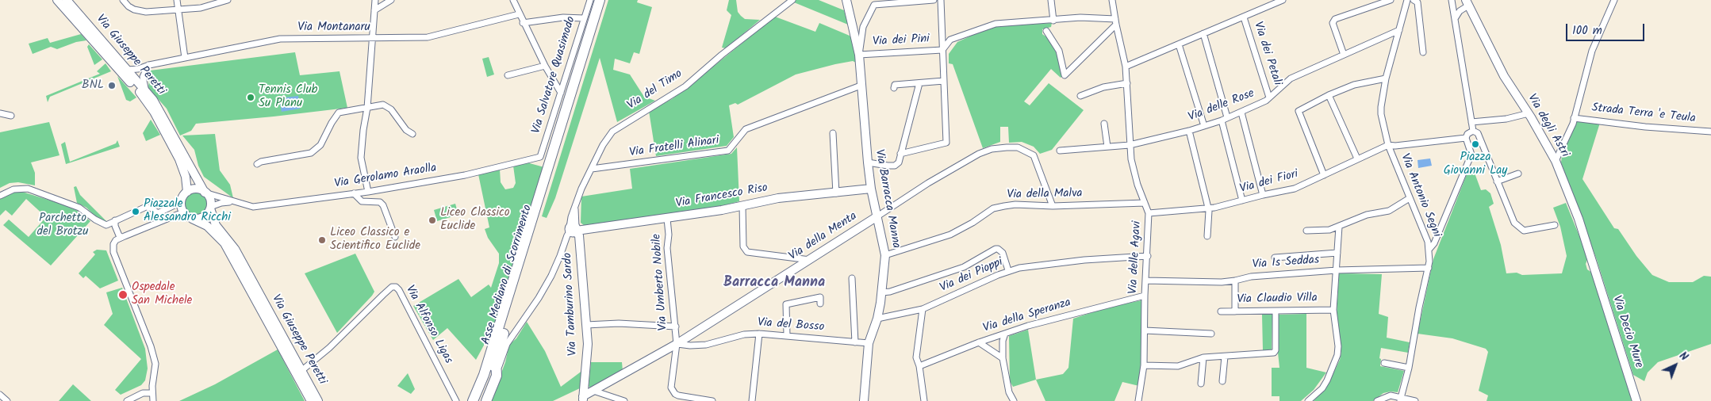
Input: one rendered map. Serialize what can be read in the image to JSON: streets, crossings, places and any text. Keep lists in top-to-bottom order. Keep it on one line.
{"streets":{"highway":["Asse Mediano di Scorrimento"],"street":["Via Montanaru","Via dei Pini","Via dei Petali","Via Giuseppe Peretti","Via Salvatore Quasimodo","Via del Timo","Via delle Rose","Strada Terra 'e Teula","Via degli Astri","Via Fratelli Alinari","Via Gerolamo Araolla","Via dei Fiori","Via della Malva","Via Antonio Segni","Via Francesco Riso","Via Barracca Manna","Via della Menta","Via delle Agavi","Via Is Seddas","Via dei Pioppi","Via Umberto Nobile","Via Claudio Villa","Via Tamburino Sardo","Via della Speranza","Via Alfonso Ligas","Via del Bosso","Via Decio Mure"]},"crossings":[["Via Montanaru","Via Giuseppe Peretti"],["Via dei Pini","Via Barracca Manna"],["Via dei Petali","Via delle Rose"],["Via Giuseppe Peretti","Via Gerolamo Araolla"],["Via Giuseppe Peretti","Via Alfonso Ligas"],["Via Salvatore Quasimodo","Via Gerolamo Araolla"],["Via del Timo","Via Fratelli Alinari"],["Via del Timo","Via Francesco Riso"],["Via del Timo","Via Tamburino Sardo"],["Via delle Rose","Via Antonio Segni"],["Via delle Rose","Via delle Agavi"],["Strada Terra 'e Teula","Via degli Astri"],["Via degli Astri","Via Decio Mure"],["Via Fratelli Alinari","Via Barracca Manna"],["Via dei Fiori","Via Antonio Segni"],["Via dei Fiori","Via delle Agavi"],["Via della Malva","Via Barracca Manna"],["Via della Malva","Via della Menta"],["Via della Malva","Via delle Agavi"],["Via Antonio Segni","Via Is Seddas"],["Via Francesco Riso","Via Barracca Manna"],["Via Francesco Riso","Via Umberto Nobile"],["Via Francesco Riso","Via Tamburino Sardo"],["Via Barracca Manna","Via della Menta"],["Via Barracca Manna","Via dei Pioppi"],["Via Barracca Manna","Via del Bosso"],["Via della Menta","Via Umberto Nobile"],["Via della Menta","Via Tamburino Sardo"],["Via della Menta","Via del Bosso"],["Via delle Agavi","Via Is Seddas"],["Via delle Agavi","Via dei Pioppi"],["Via delle Agavi","Via della Speranza"]],"districts":["Barracca Manna"],"parks":["Parchetto del Brotzu"],"places":["BNL","Tennis Club Su Planu","Piazza Giovanni Lay","Piazzale Alessandro Ricchi","Liceo Classico Euclide","Liceo Classico e Scientifico Euclide","Ospedale San Michele"],"scale_bar":"100 m","north":"top right"}
